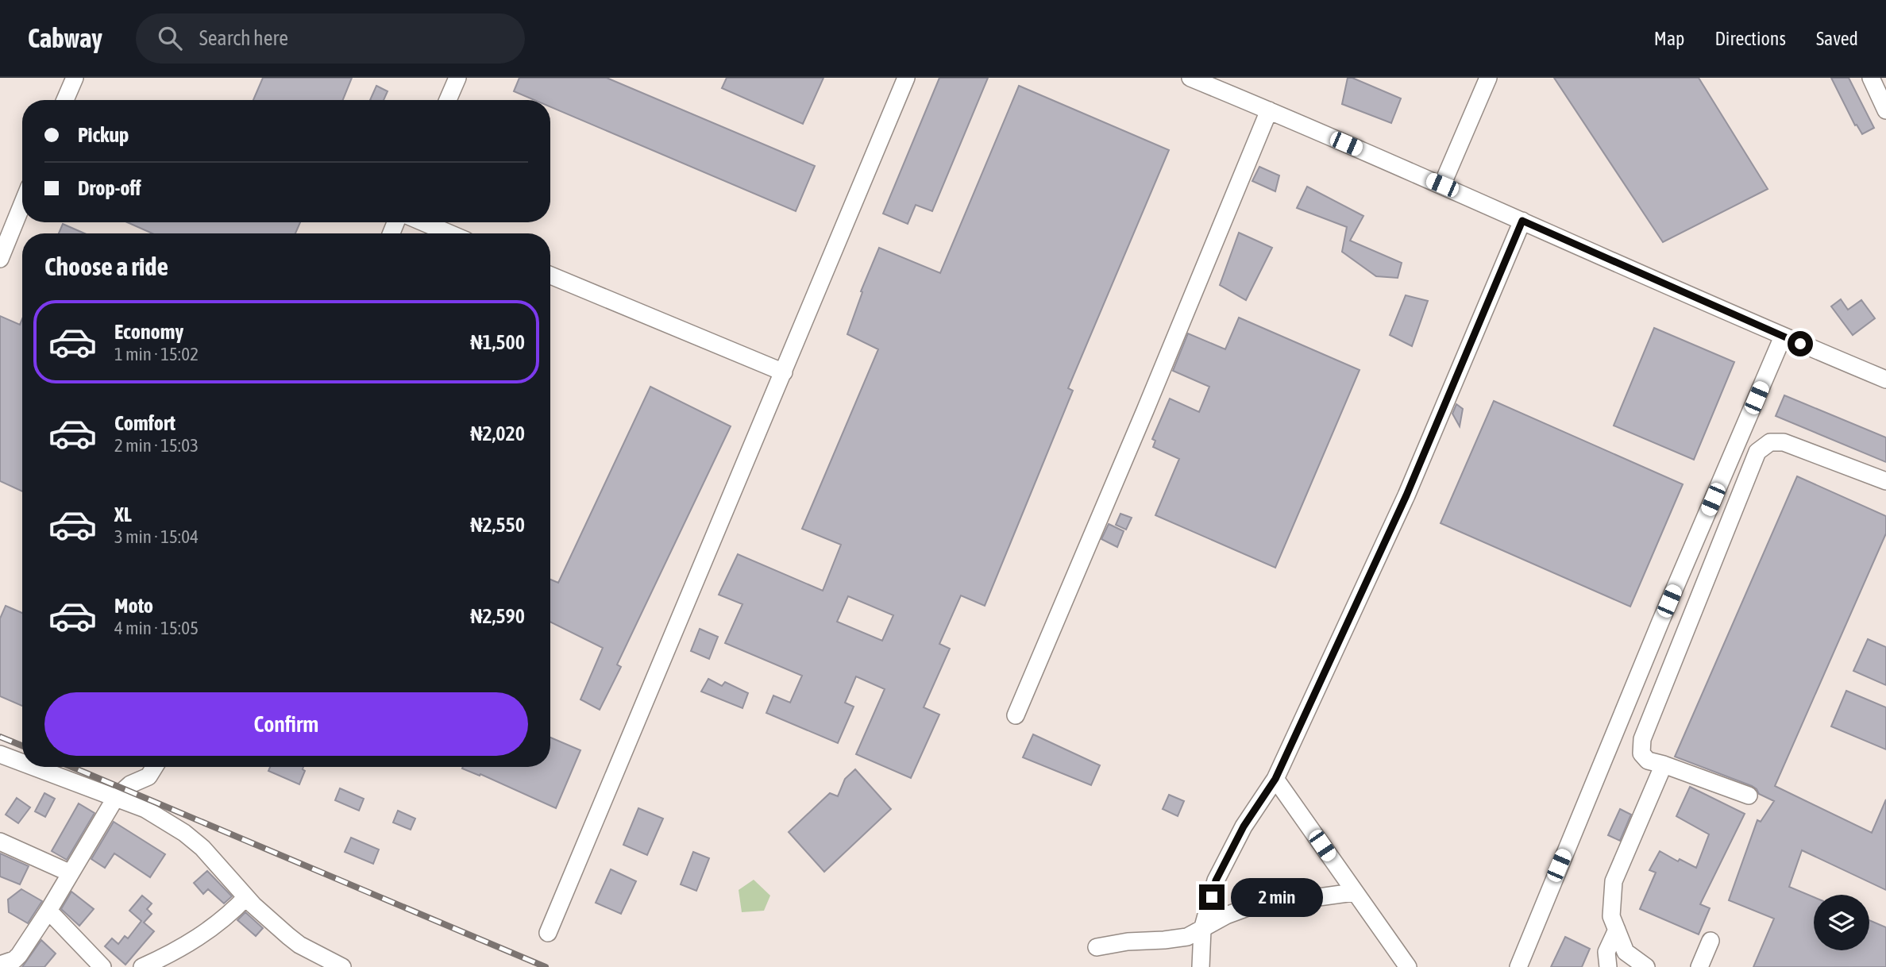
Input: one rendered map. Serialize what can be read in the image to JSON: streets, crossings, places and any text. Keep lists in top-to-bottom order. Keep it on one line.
{"page":{"header":"Cabway","search":"Search here","nav":["Map","Directions","Saved"],"banner":["Pickup","Drop-off"],"heading":"Choose a ride","list":[{"name":"Economy","note":"1 min · 15:02","value":"₦1,500"},{"name":"Comfort","note":"2 min · 15:03","value":"₦2,020"},{"name":"XL","note":"3 min · 15:04","value":"₦2,550"},{"name":"Moto","note":"4 min · 15:05","value":"₦2,590"}],"buttons":"Confirm","bubble":"2 min"}}
